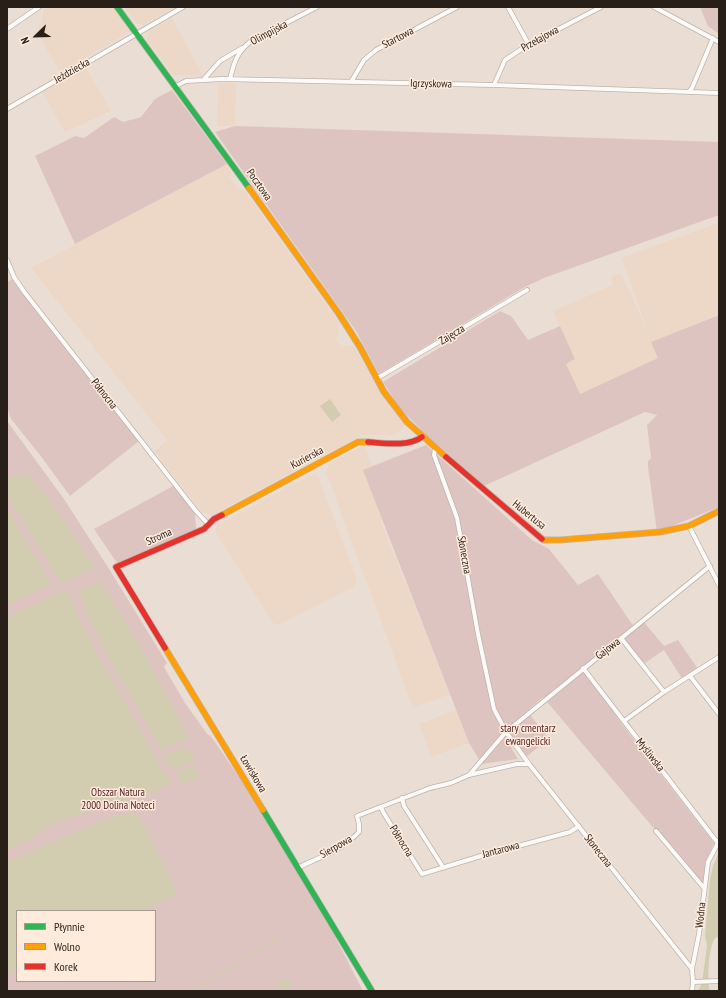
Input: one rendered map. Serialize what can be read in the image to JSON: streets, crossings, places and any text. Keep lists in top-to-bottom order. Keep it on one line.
{"streets":{"street":["Olimpijska","Startowa","Przełajowa","Jeździecka","Igrzyskowa","Pocztowa","Zajęcza","Północna","Kurierska","Hubertusa","Stroma","Słoneczna","Gajowa","Myśliwska","Łowiskowa","Sierpowa","Jantarowa","Wodna"]},"crossings":[["Olimpijska","Igrzyskowa"],["Startowa","Igrzyskowa"],["Przełajowa","Igrzyskowa"],["Jeździecka","Pocztowa"],["Igrzyskowa","Pocztowa"],["Pocztowa","Zajęcza"],["Pocztowa","Hubertusa"],["Zajęcza","Hubertusa"],["Północna","Kurierska"],["Północna","Stroma"],["Północna","Sierpowa"],["Północna","Jantarowa"],["Kurierska","Hubertusa"],["Kurierska","Stroma"],["Hubertusa","Słoneczna"],["Stroma","Łowiskowa"],["Słoneczna","Gajowa"],["Słoneczna","Jantarowa"],["Słoneczna","Wodna"],["Gajowa","Myśliwska"],["Myśliwska","Wodna"],["Łowiskowa","Sierpowa"]],"parks":["stary cmentarz ewangelicki","Obszar Natura 2000 Dolina Noteci"],"legend":["Płynnie","Wolno","Korek"],"north":"bottom left"}
